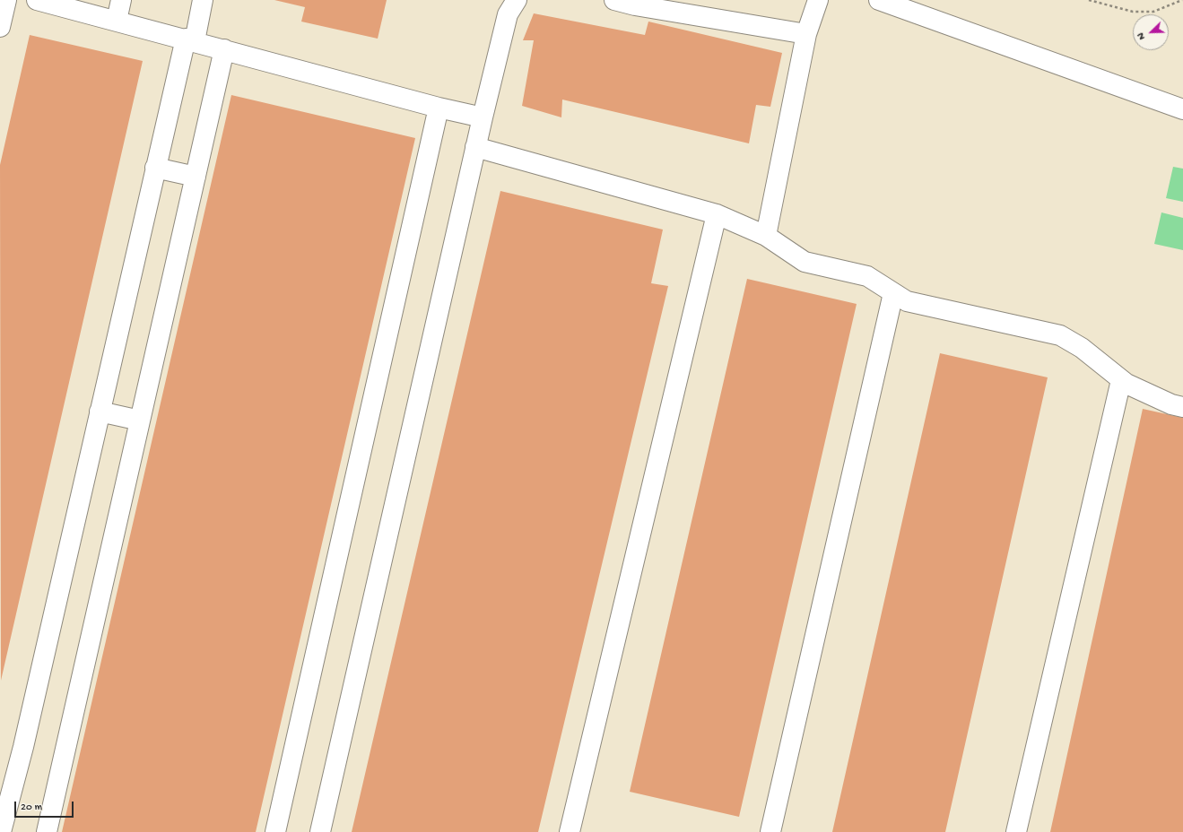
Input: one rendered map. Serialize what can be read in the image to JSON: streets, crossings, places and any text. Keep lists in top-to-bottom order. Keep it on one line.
{"scale_bar":"20 m","north":"bottom left"}
